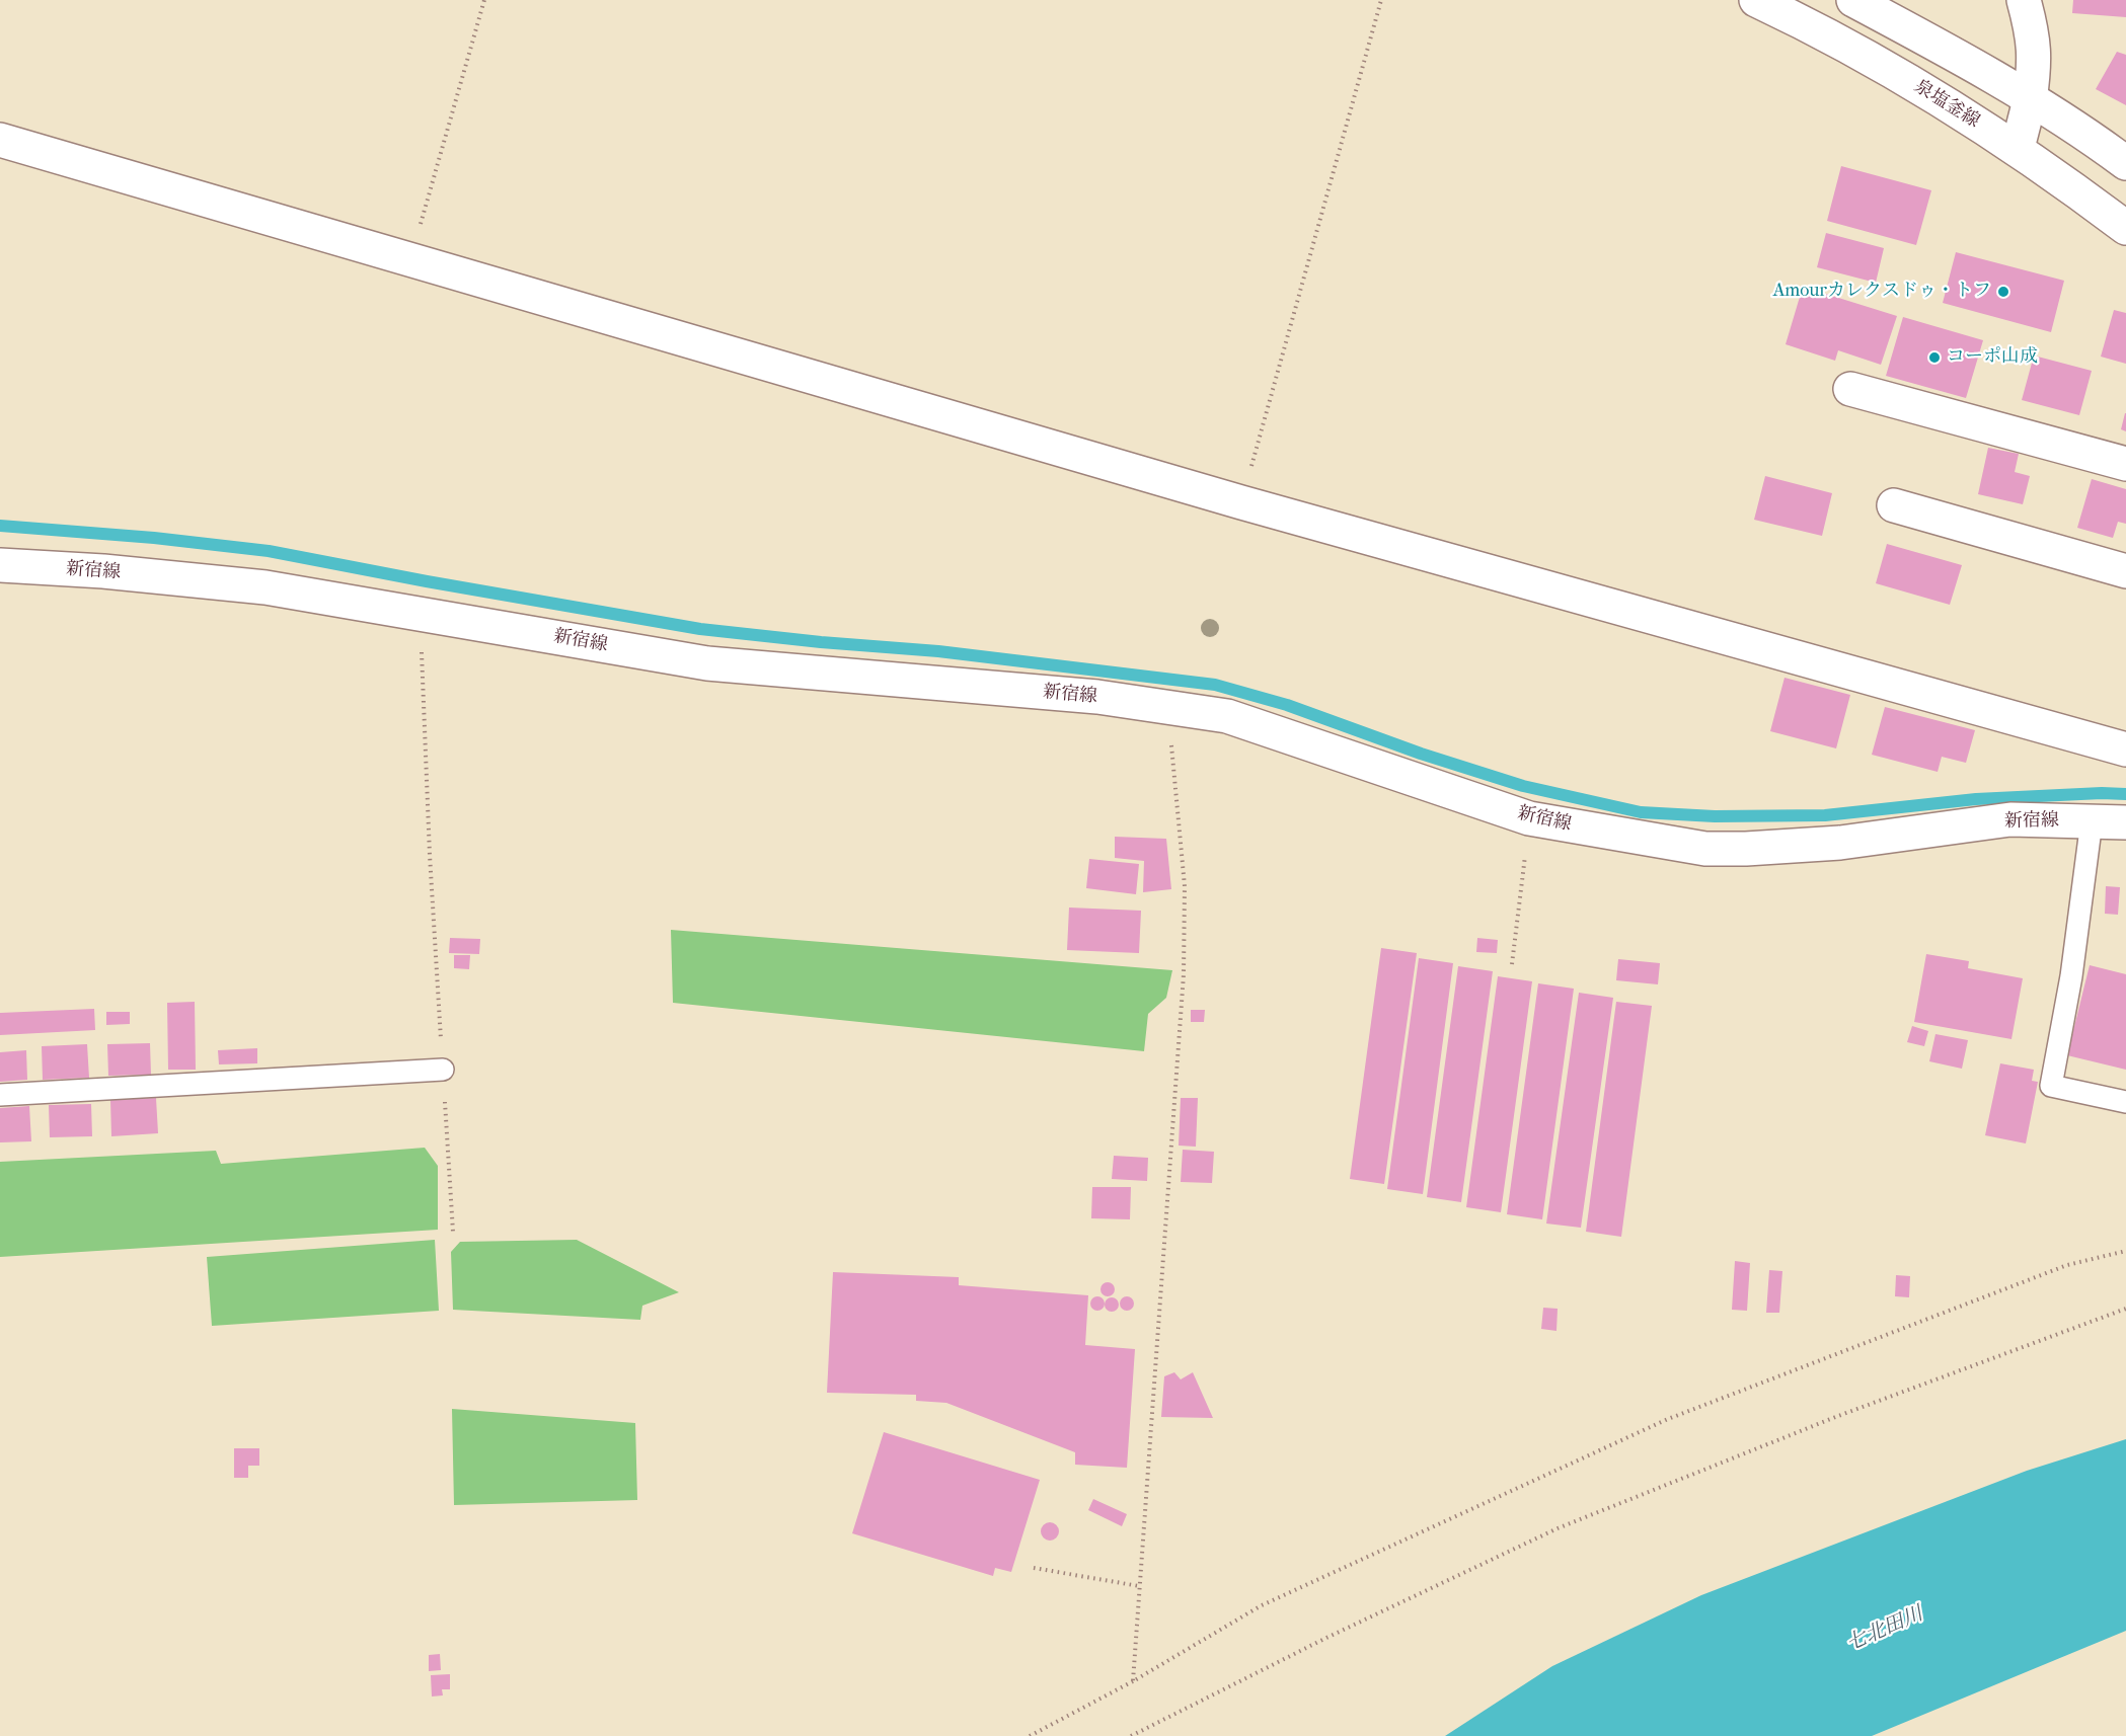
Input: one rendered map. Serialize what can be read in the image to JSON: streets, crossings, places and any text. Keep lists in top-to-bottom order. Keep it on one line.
{"streets":{"street":["泉塩釜線","新宿線"]},"water":["七北田川"],"places":["Amourカレクスドゥ・トフ","コーポ山成"]}
